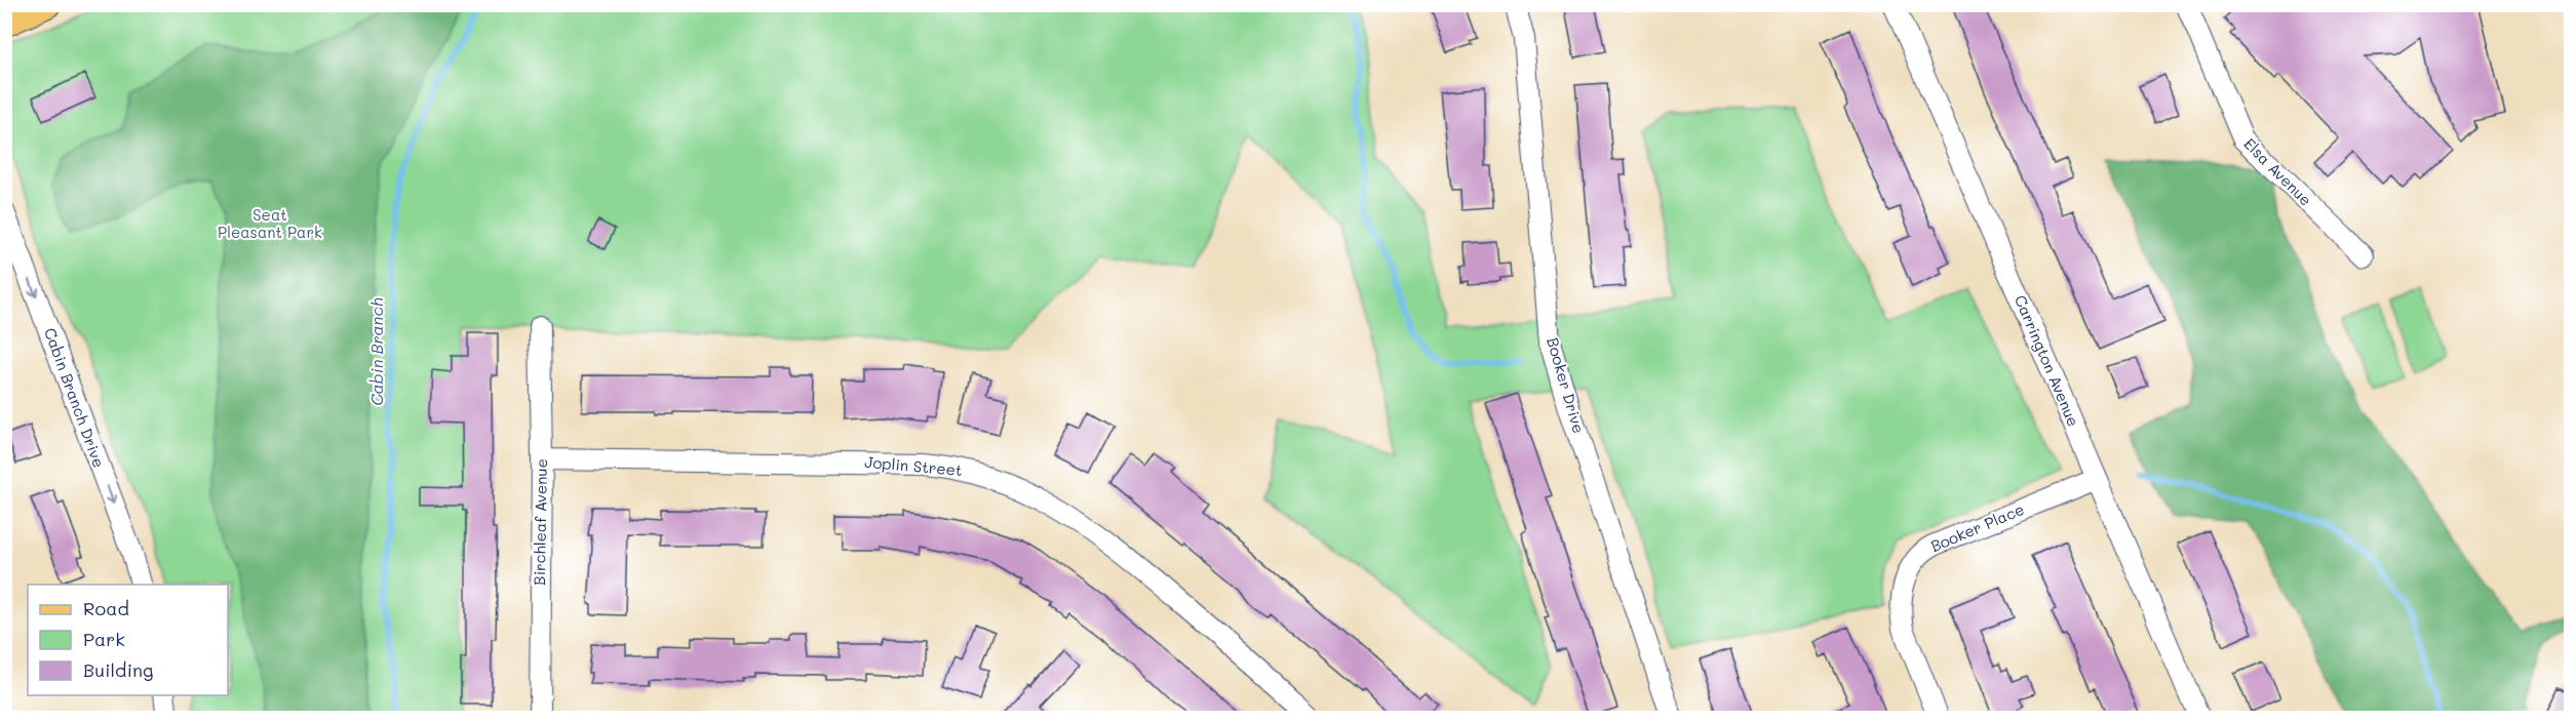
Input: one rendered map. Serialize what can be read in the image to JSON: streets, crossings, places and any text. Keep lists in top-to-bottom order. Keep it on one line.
{"streets":{"street":["Elsa Avenue","Carrington Avenue","Booker Drive","Cabin Branch Drive","Joplin Street","Birchleaf Avenue","Booker Place"]},"crossings":[["Carrington Avenue","Booker Place"],["Joplin Street","Birchleaf Avenue"]],"one_way":["Cabin Branch Drive"],"water":["Cabin Branch"],"parks":["Seat Pleasant Park"],"legend":["Road","Park","Building"]}
